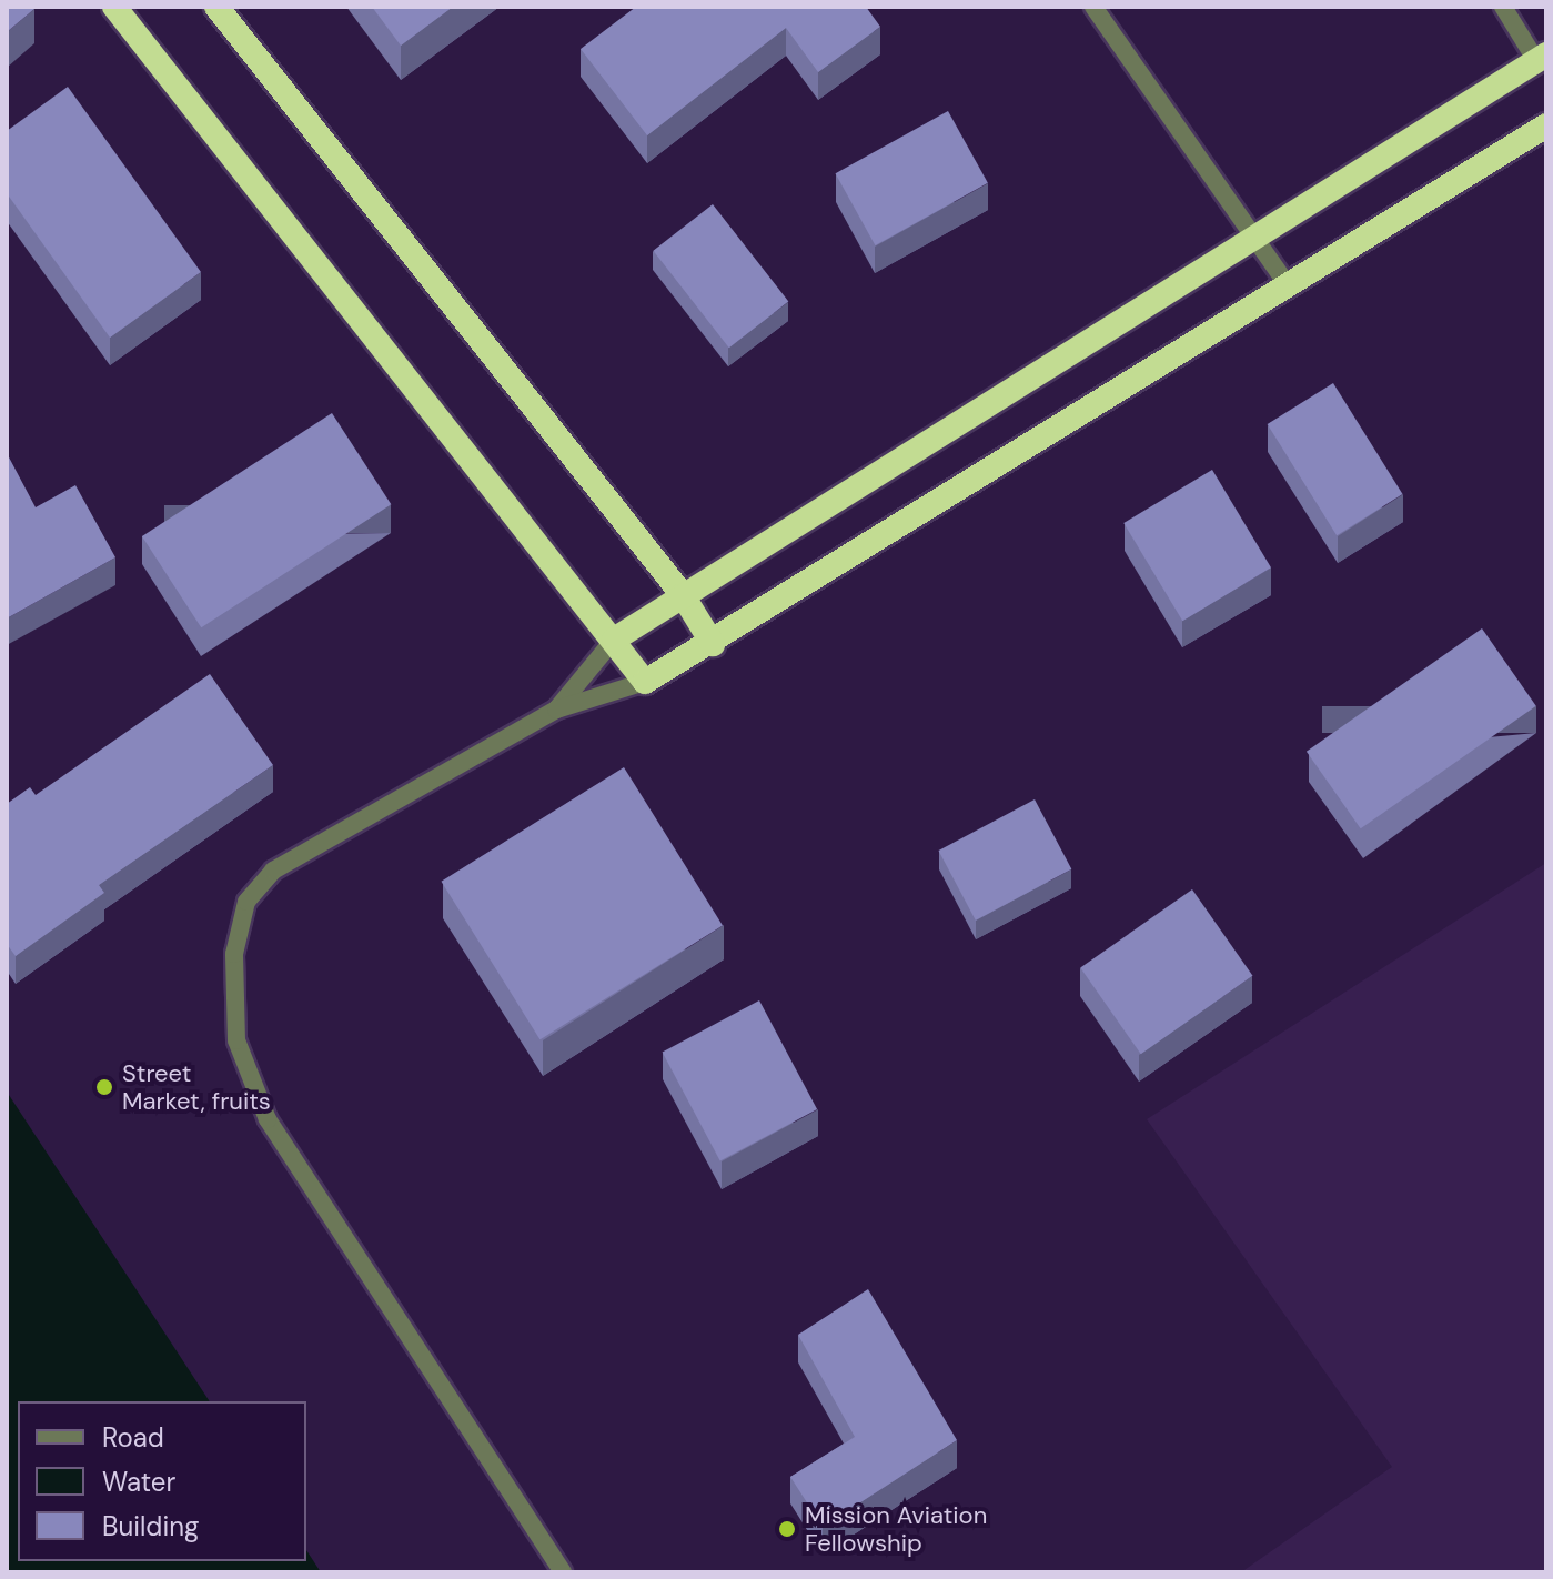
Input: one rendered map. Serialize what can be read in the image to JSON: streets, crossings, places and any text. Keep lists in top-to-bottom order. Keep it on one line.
{"places":["Street Market, fruits","Mission Aviation Fellowship"],"legend":["Road","Water","Building"]}
